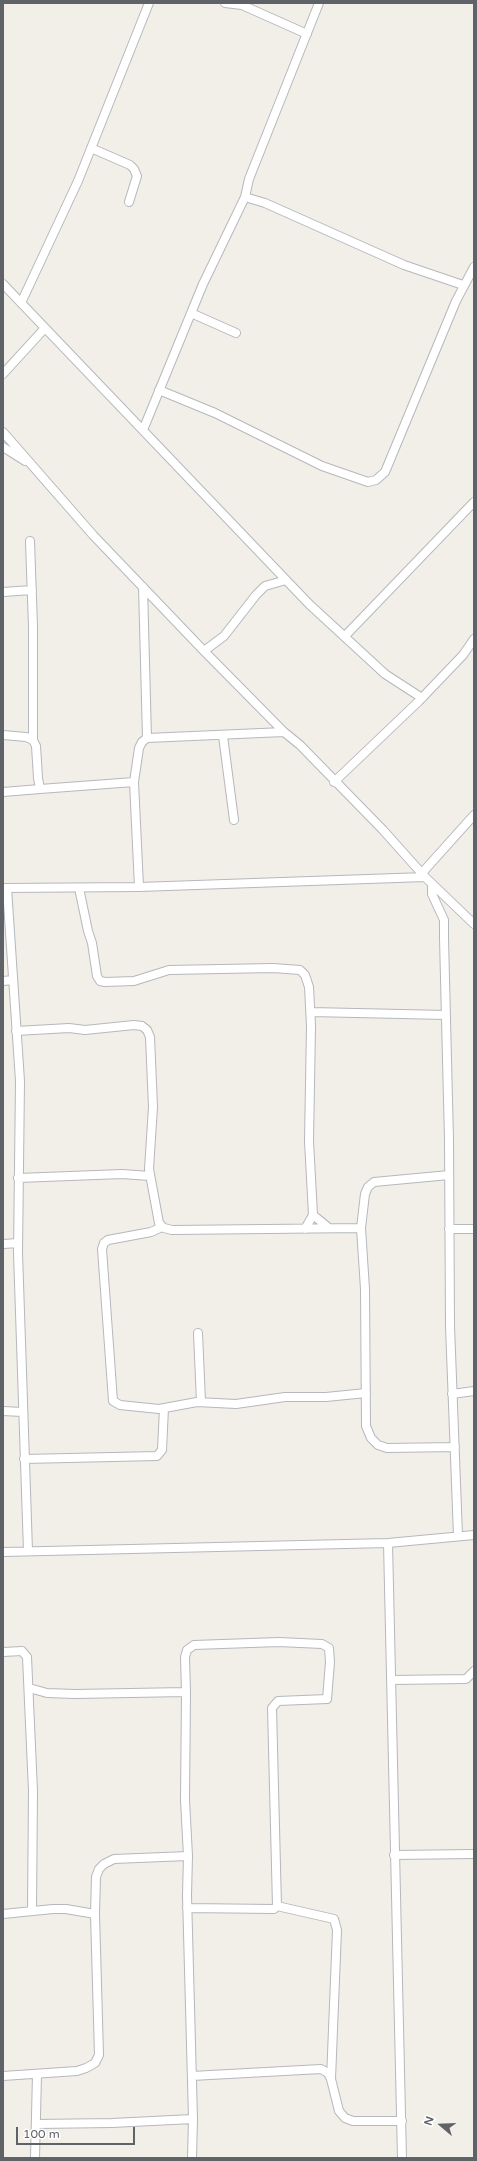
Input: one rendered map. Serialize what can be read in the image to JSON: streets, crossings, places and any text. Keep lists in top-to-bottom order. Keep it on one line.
{"scale_bar":"100 m","north":"left"}
